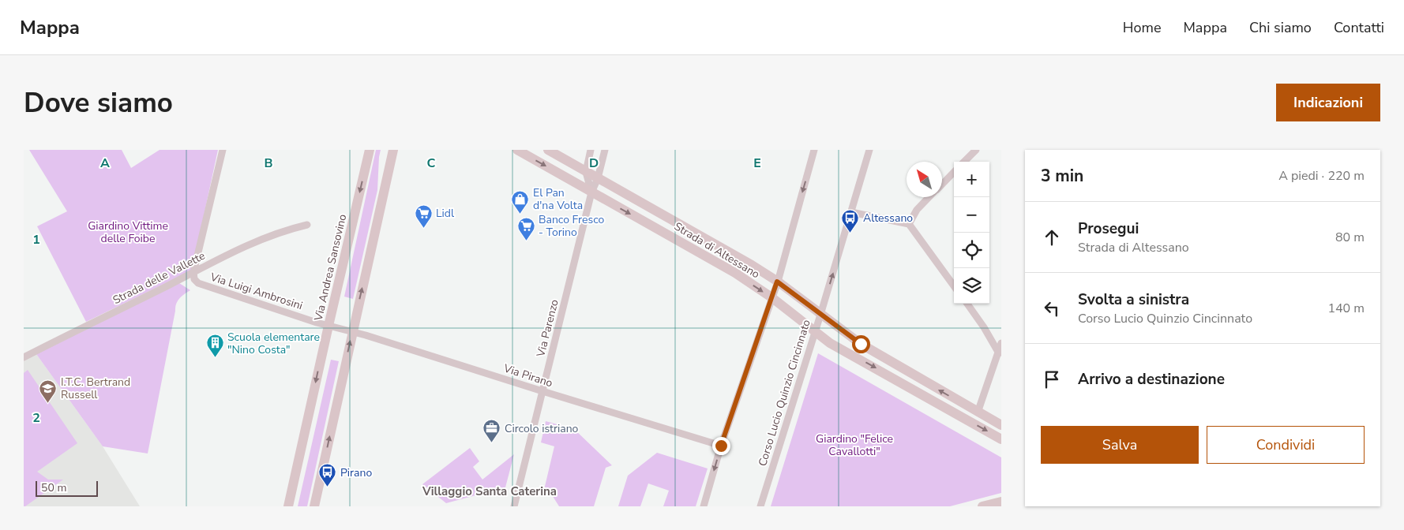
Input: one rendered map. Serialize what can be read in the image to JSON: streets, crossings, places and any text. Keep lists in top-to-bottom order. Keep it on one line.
{"streets":{"street":["Strada di Altessano","Via Andrea Sansovino","Strada delle Vallette","Via Luigi Ambrosini","Via Parenzo","Via Pirano","Corso Lucio Quinzio Cincinnato"]},"crossings":[["Strada di Altessano","Via Parenzo"],["Strada di Altessano","Corso Lucio Quinzio Cincinnato"],["Via Andrea Sansovino","Via Luigi Ambrosini"],["Via Andrea Sansovino","Via Pirano"],["Strada delle Vallette","Via Luigi Ambrosini"],["Via Luigi Ambrosini","Via Pirano"],["Via Parenzo","Via Pirano"]],"districts":["Villaggio Santa Caterina"],"parks":["Giardino Vittime delle Foibe","Giardino \"Felice Cavallotti\""],"places":{"shop":["El Pan d'na Volta"],"supermarket":["Lidl","Banco Fresco - Torino"],"bus stop":["Altessano","Pirano"],"building":["Scuola elementare \"Nino Costa\""],"school or university":["I.T.C. Bertrand Russell"],"office":["Circolo istriano"]},"scale_bar":"50 m","north":"top left","page":{"header":"Mappa","nav":["Home","Mappa","Chi siamo","Contatti"],"buttons":["Indicazioni",["Salva","Condividi"]],"title":"Dove siamo","heading":["3 min","A piedi · 220 m"],"map_buttons":["+","−"],"list":[["Prosegui","Strada di Altessano","80 m"],["Svolta a sinistra","Corso Lucio Quinzio Cincinnato","140 m"],"Arrivo a destinazione"],"scale":"50 m"},"grid":{"columns":["A","B","C","D","E"],"rows":["1","2"]}}
